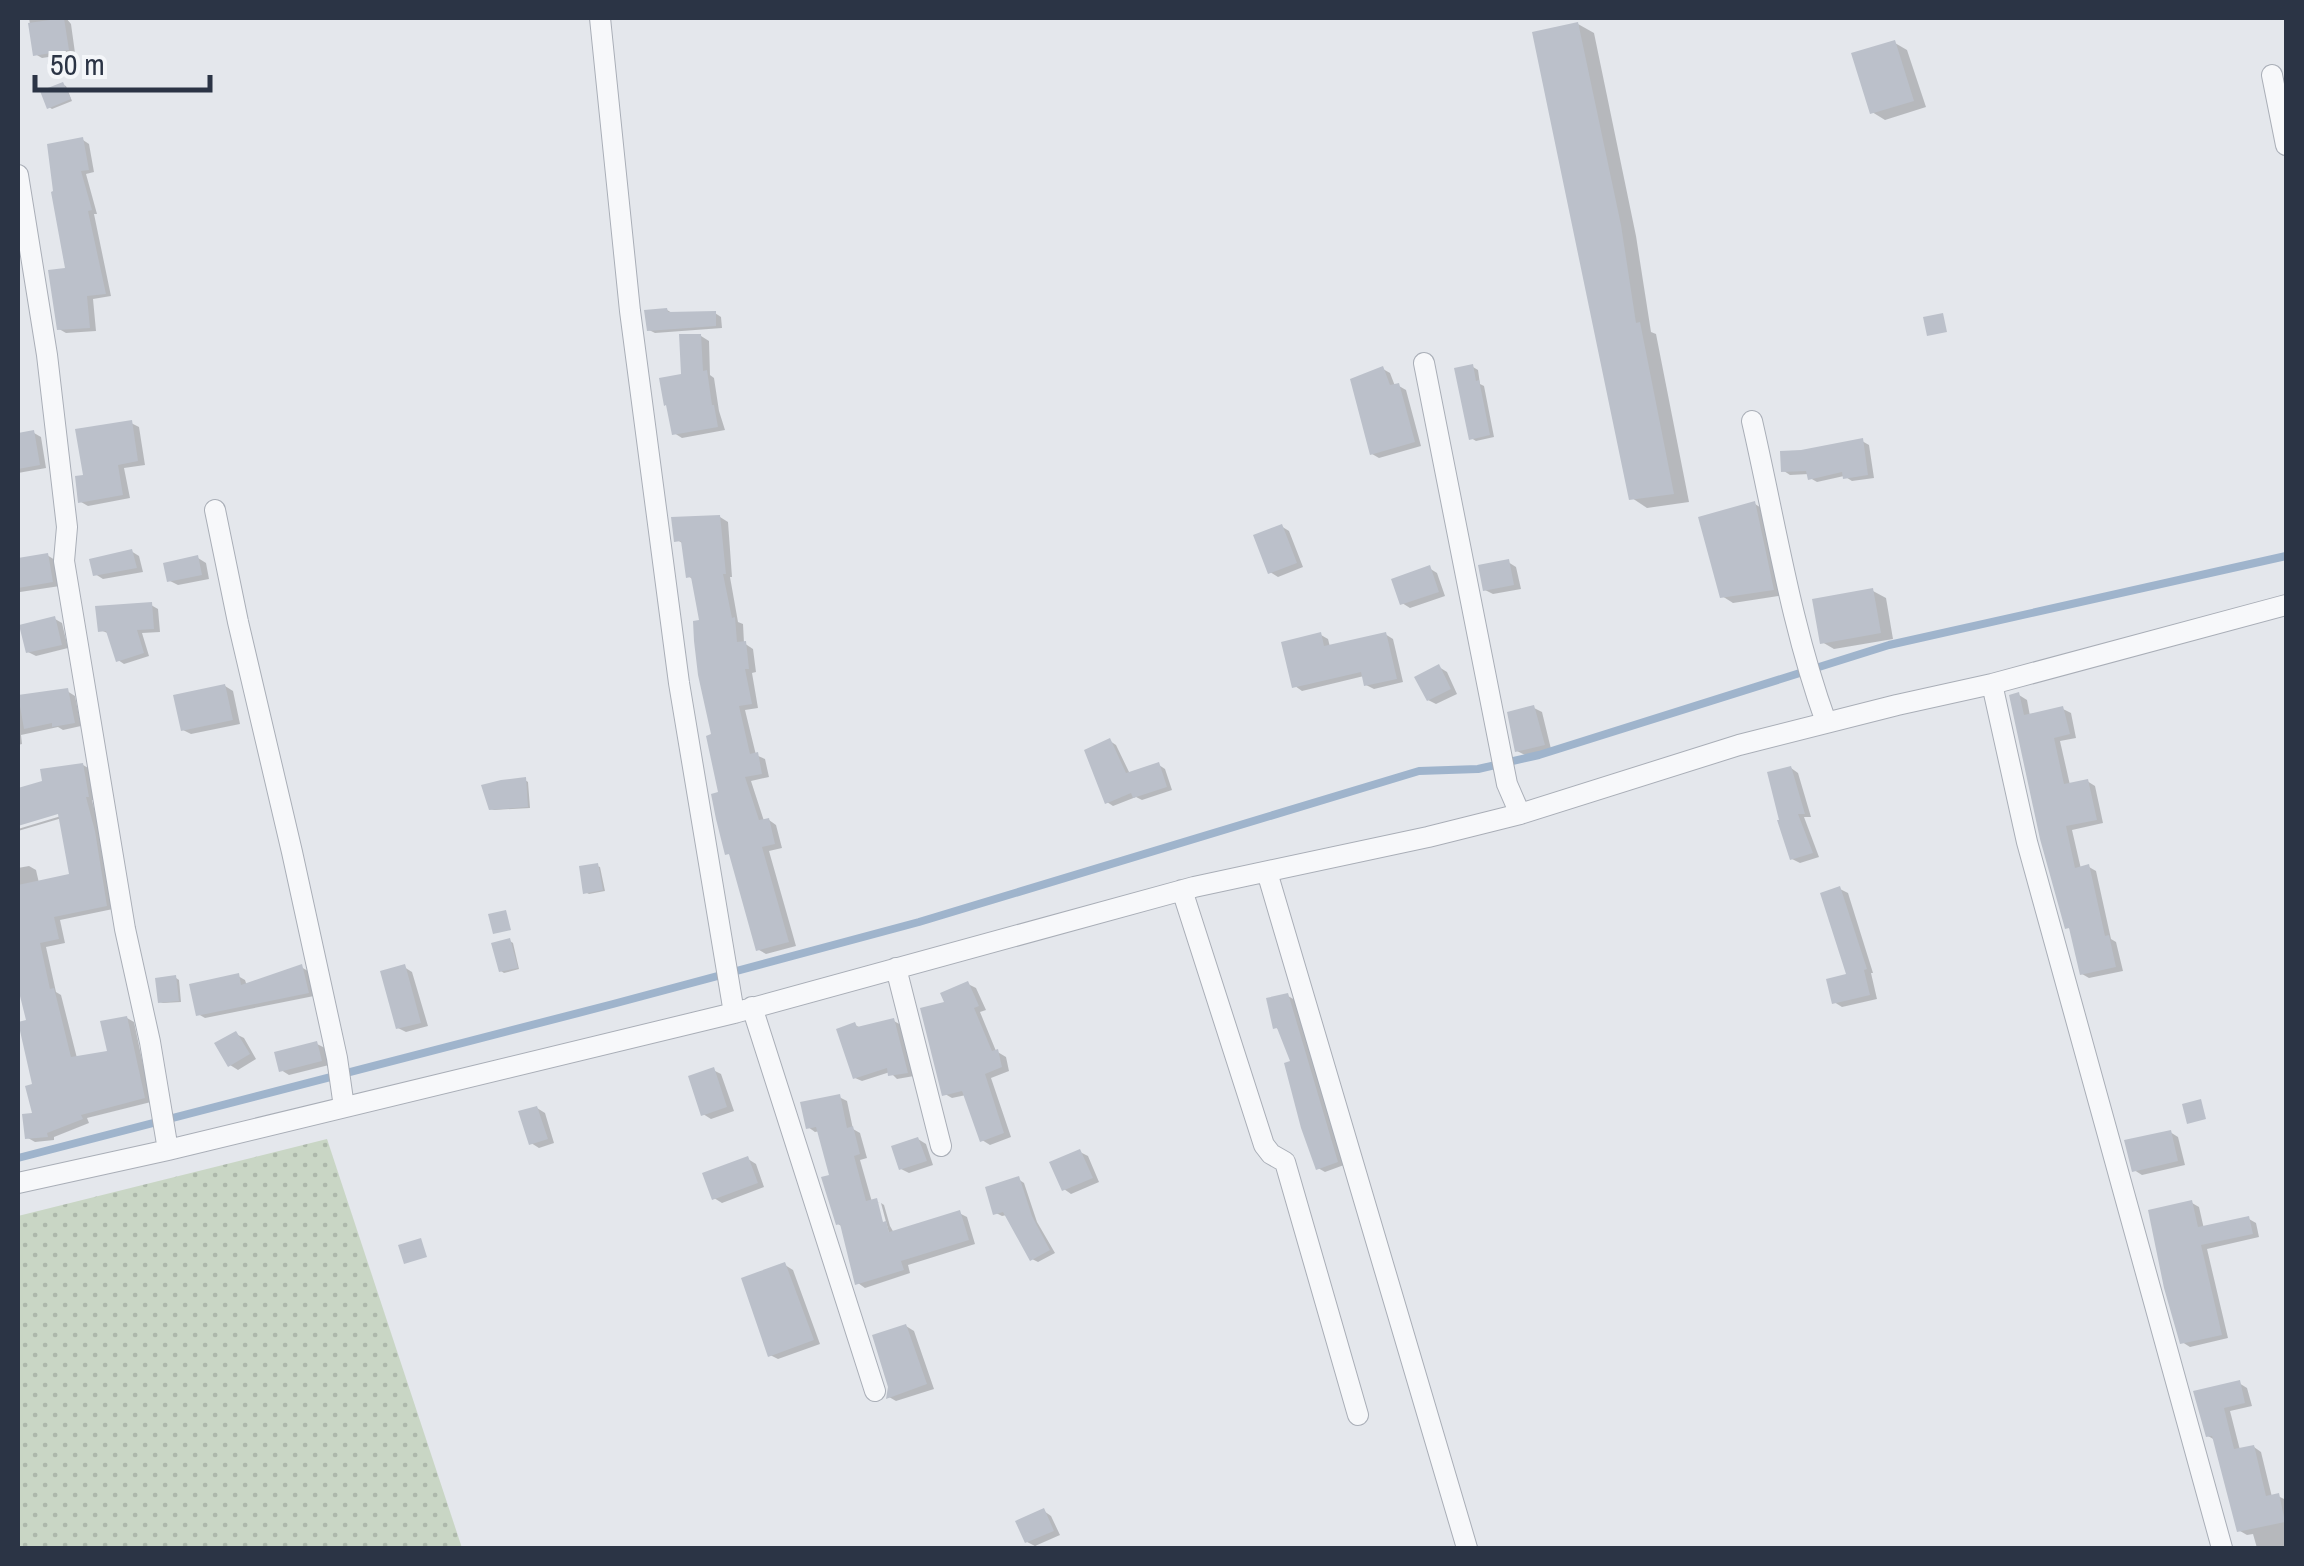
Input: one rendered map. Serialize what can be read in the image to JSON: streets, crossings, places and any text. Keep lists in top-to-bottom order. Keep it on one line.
{"scale_bar":"50 m"}
